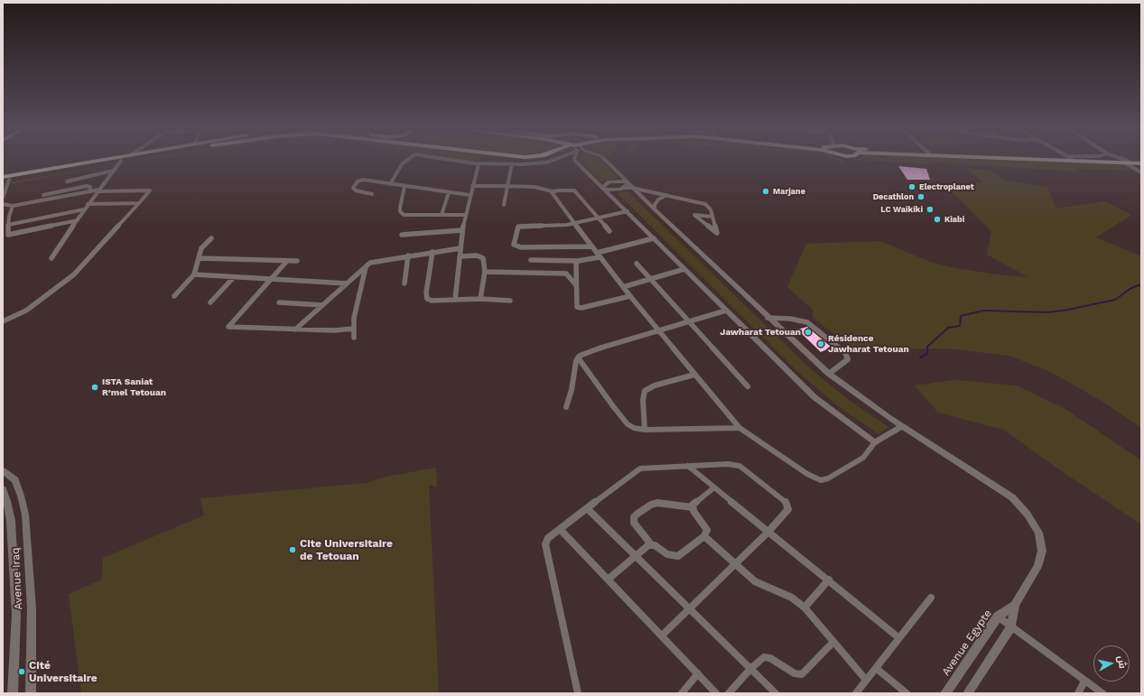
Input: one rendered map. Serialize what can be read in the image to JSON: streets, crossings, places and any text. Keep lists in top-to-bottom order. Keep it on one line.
{"streets":{"street":["Avenue Iraq","Avenue Egypte"]},"places":["Electroplanet","Marjane","Decathlon","LC Waikiki","Kiabi","Jawharat Tetouan","Résidence Jawharat Tetouan","ISTA Saniat R’mel Tetouan","Cite Universitaire de Tetouan","Cité Universitaire"],"north":"right"}
